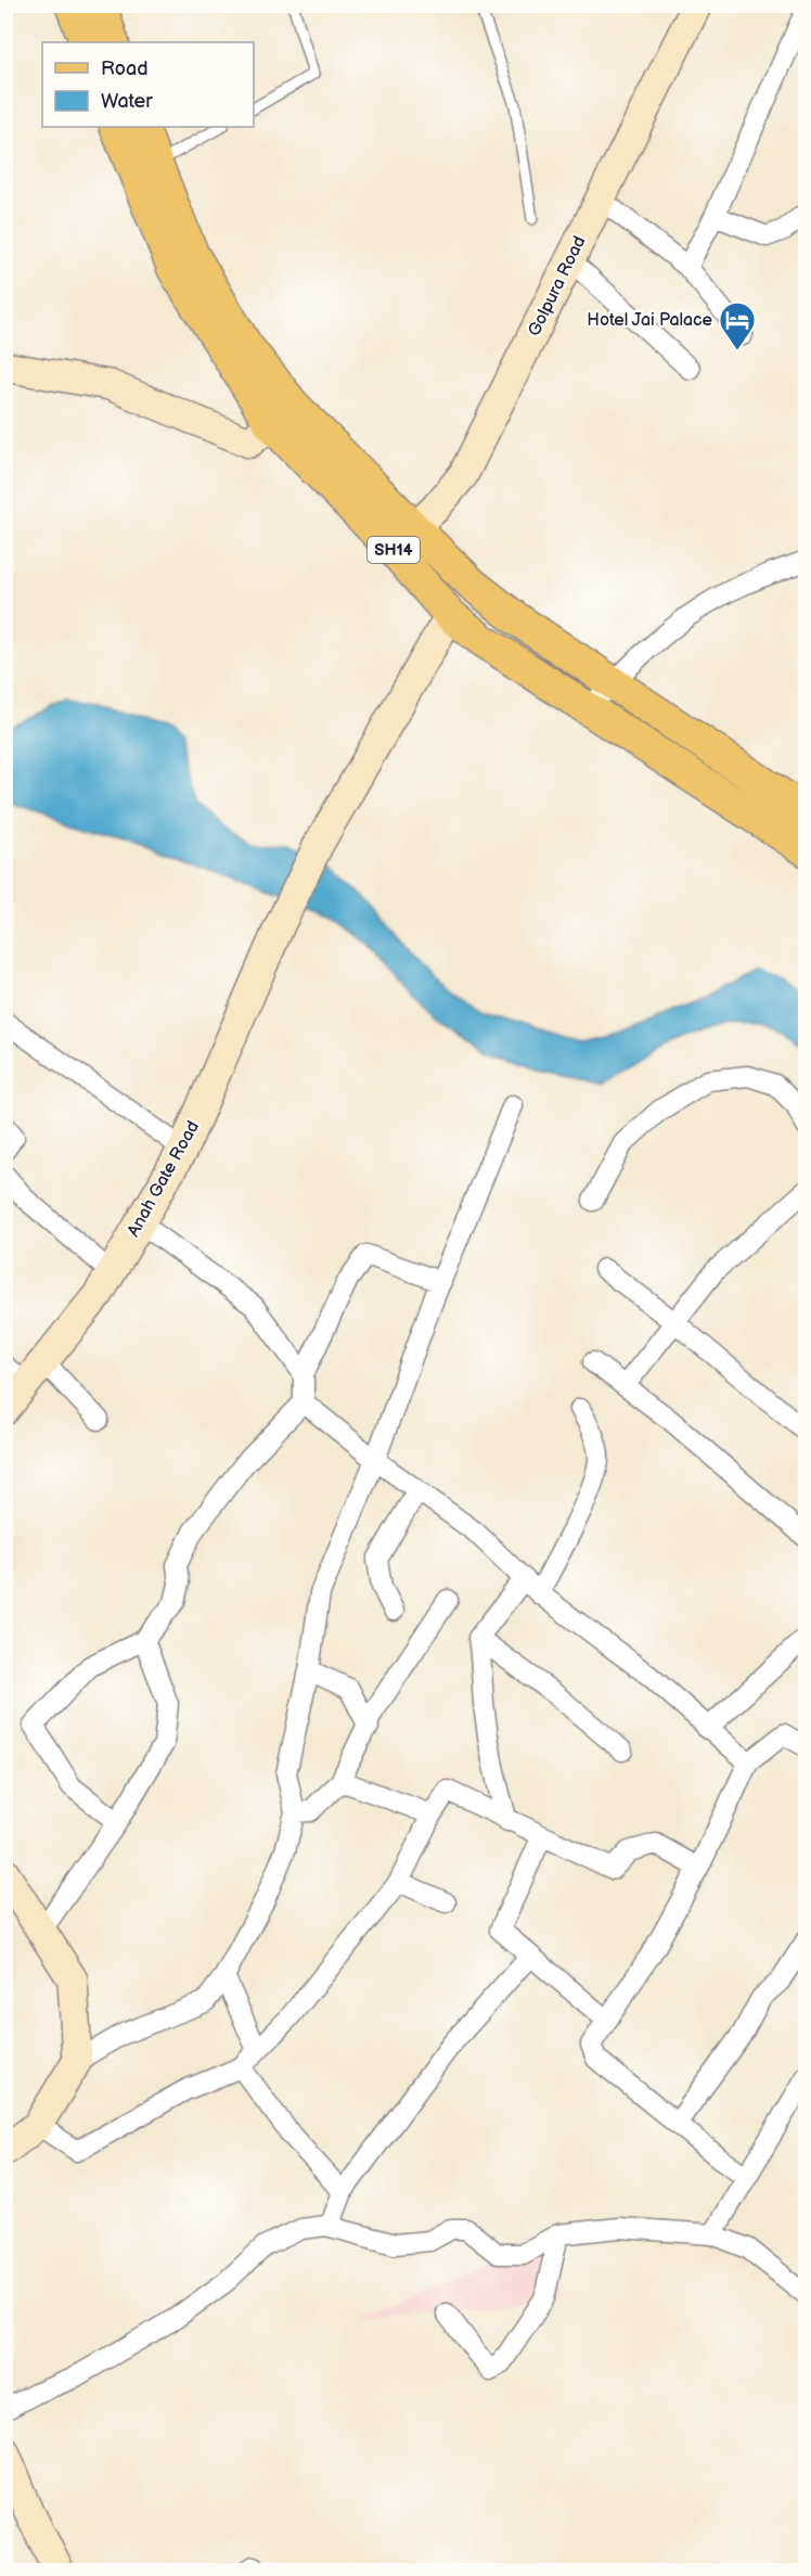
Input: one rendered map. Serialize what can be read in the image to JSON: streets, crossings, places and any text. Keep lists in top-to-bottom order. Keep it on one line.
{"streets":{"main road":["SH14"],"street":["Golpura Road","Anah Gate Road"]},"crossings":[["Golpura Road","SH14"],["SH14","Anah Gate Road"]],"places":{"hotel":["Hotel Jai Palace"]},"legend":["Road","Water"]}
